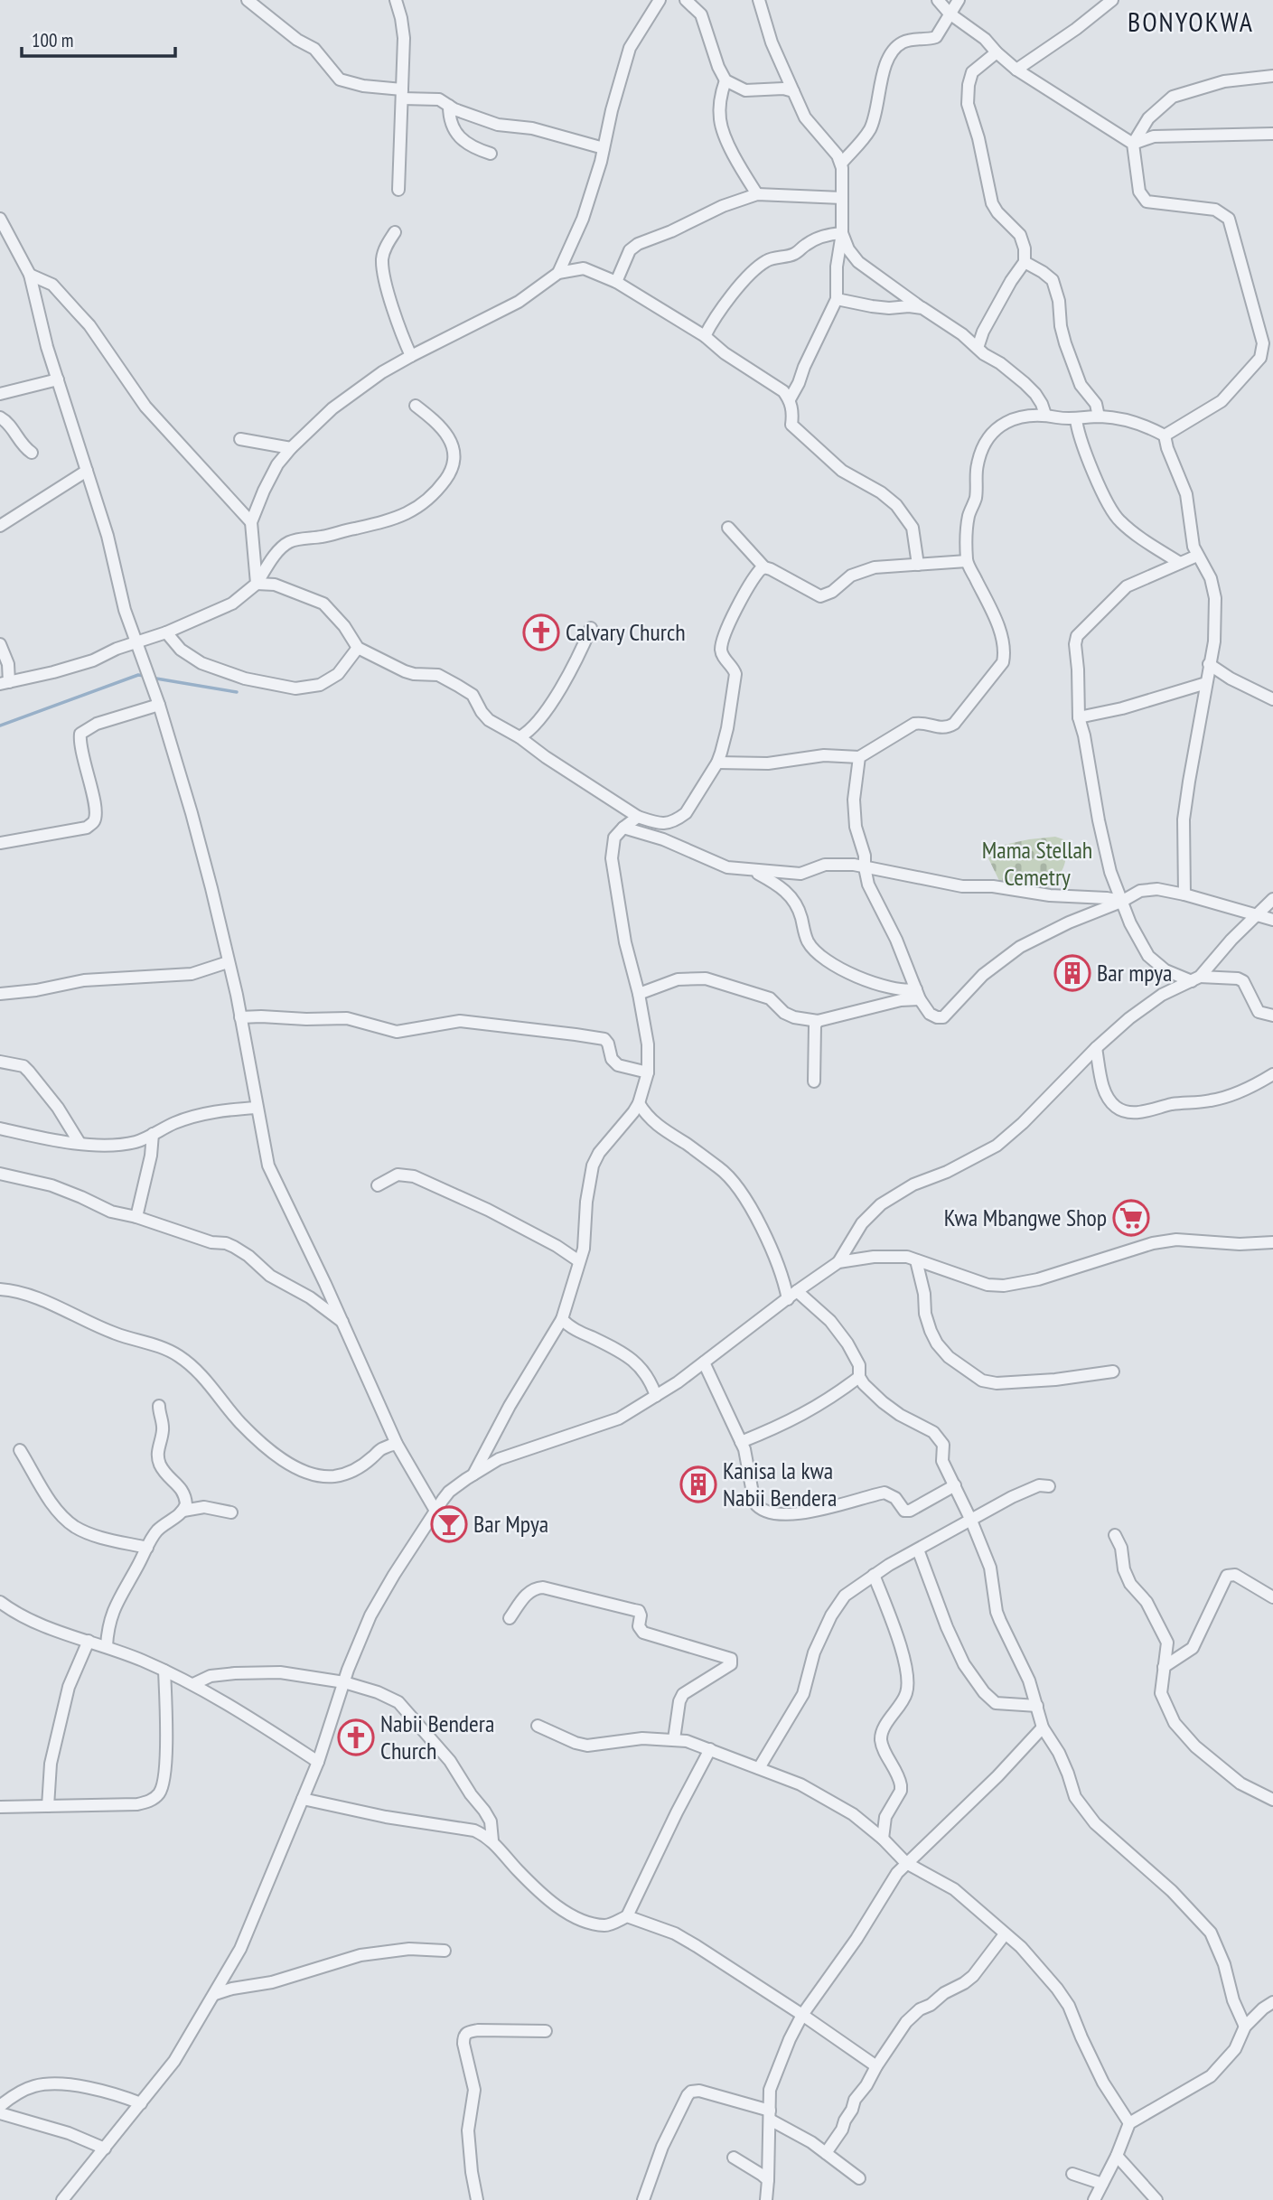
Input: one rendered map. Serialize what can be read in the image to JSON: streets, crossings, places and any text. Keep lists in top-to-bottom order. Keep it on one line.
{"districts":["BONYOKWA"],"parks":["Mama Stellah Cemetry"],"places":{"church":["Calvary Church","Nabii Bendera Church"],"building":["Bar mpya","Kanisa la kwa Nabii Bendera"],"supermarket":["Kwa Mbangwe Shop"],"bar":["Bar Mpya"]},"scale_bar":"100 m"}
